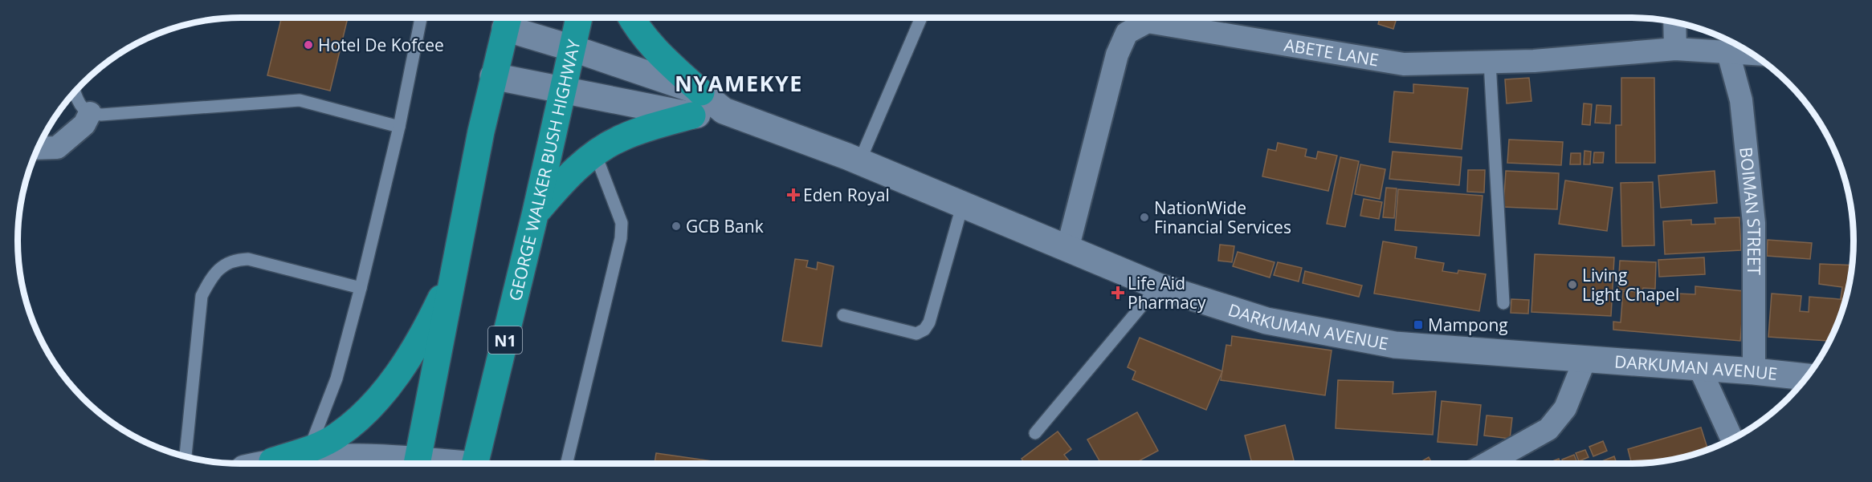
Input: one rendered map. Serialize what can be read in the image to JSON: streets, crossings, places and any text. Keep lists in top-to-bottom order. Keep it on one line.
{"streets":{"highway":["GEORGE WALKER BUSH HIGHWAY","N1"],"street":["ABETE LANE","BOIMAN STREET","DARKUMAN AVENUE"]},"crossings":[["ABETE LANE","BOIMAN STREET"],["ABETE LANE","DARKUMAN AVENUE"],["GEORGE WALKER BUSH HIGHWAY","DARKUMAN AVENUE"],["BOIMAN STREET","DARKUMAN AVENUE"]],"districts":["NYAMEKYE"],"places":{"other":["Hotel De Kofcee","NationWide Financial Services","GCB Bank","Living Light Chapel"],"health":["Eden Royal","Life Aid Pharmacy"],"transit":["Mampong"]}}
